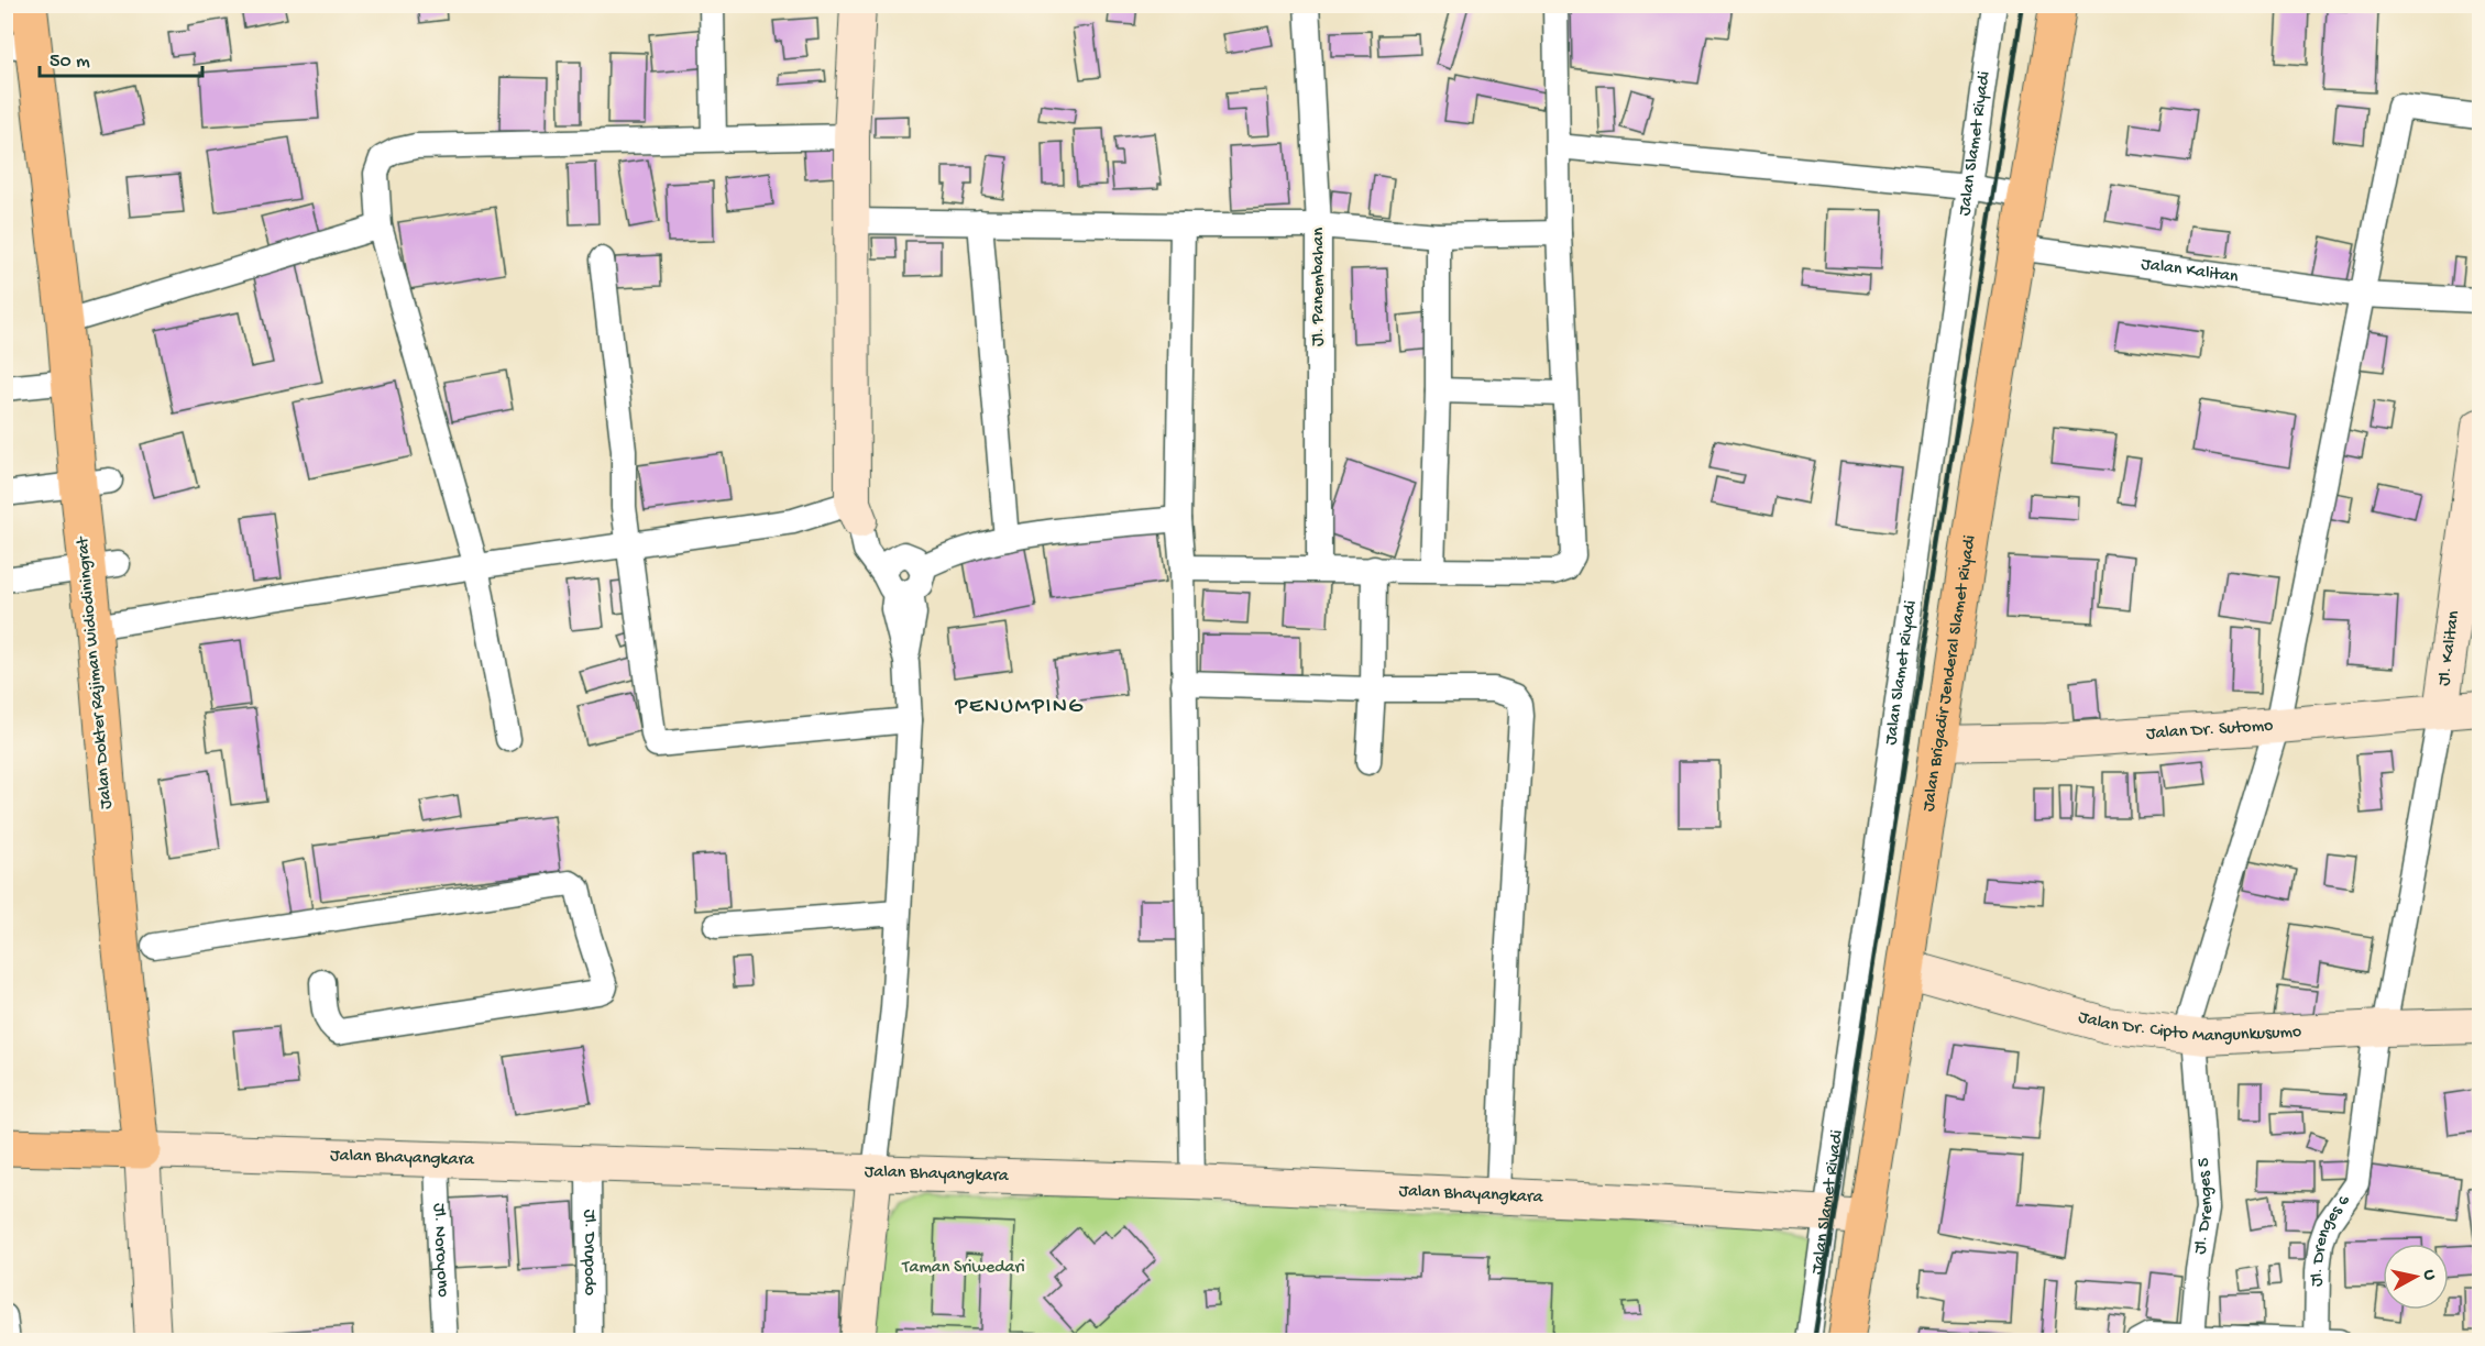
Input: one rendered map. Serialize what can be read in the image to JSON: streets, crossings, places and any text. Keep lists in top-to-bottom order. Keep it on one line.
{"streets":{"main road":["Jl. Kalitan","Jalan Dokter Rajiman Widiodiningrat","Jalan Brigadir Jenderal Slamet Riyadi","Jalan Dr. Sutomo","Jalan Dr. Cipto Mangunkusumo","Jalan Bhayangkara"],"street":["Jalan Slamet Riyadi","Jalan Kalitan","Jl. Panembahan","Jl. Drenges 5","Jl. Drenges 6","Jl. Noroyono","Jl. Drupodo"]},"crossings":[["Jalan Slamet Riyadi","Jalan Bhayangkara"],["Jalan Kalitan","Jalan Brigadir Jenderal Slamet Riyadi"],["Jl. Kalitan","Jalan Dr. Sutomo"],["Jl. Kalitan","Jl. Drenges 6"],["Jalan Dokter Rajiman Widiodiningrat","Jalan Bhayangkara"],["Jalan Brigadir Jenderal Slamet Riyadi","Jalan Dr. Sutomo"],["Jalan Brigadir Jenderal Slamet Riyadi","Jalan Dr. Cipto Mangunkusumo"],["Jalan Brigadir Jenderal Slamet Riyadi","Jalan Bhayangkara"],["Jalan Dr. Sutomo","Jl. Drenges 6"],["Jalan Dr. Cipto Mangunkusumo","Jl. Drenges 5"],["Jalan Dr. Cipto Mangunkusumo","Jl. Drenges 6"],["Jalan Bhayangkara","Jl. Noroyono"],["Jalan Bhayangkara","Jl. Drupodo"]],"districts":["PENUMPING"],"parks":["Taman Sriwedari"],"scale_bar":"50 m","north":"right"}
